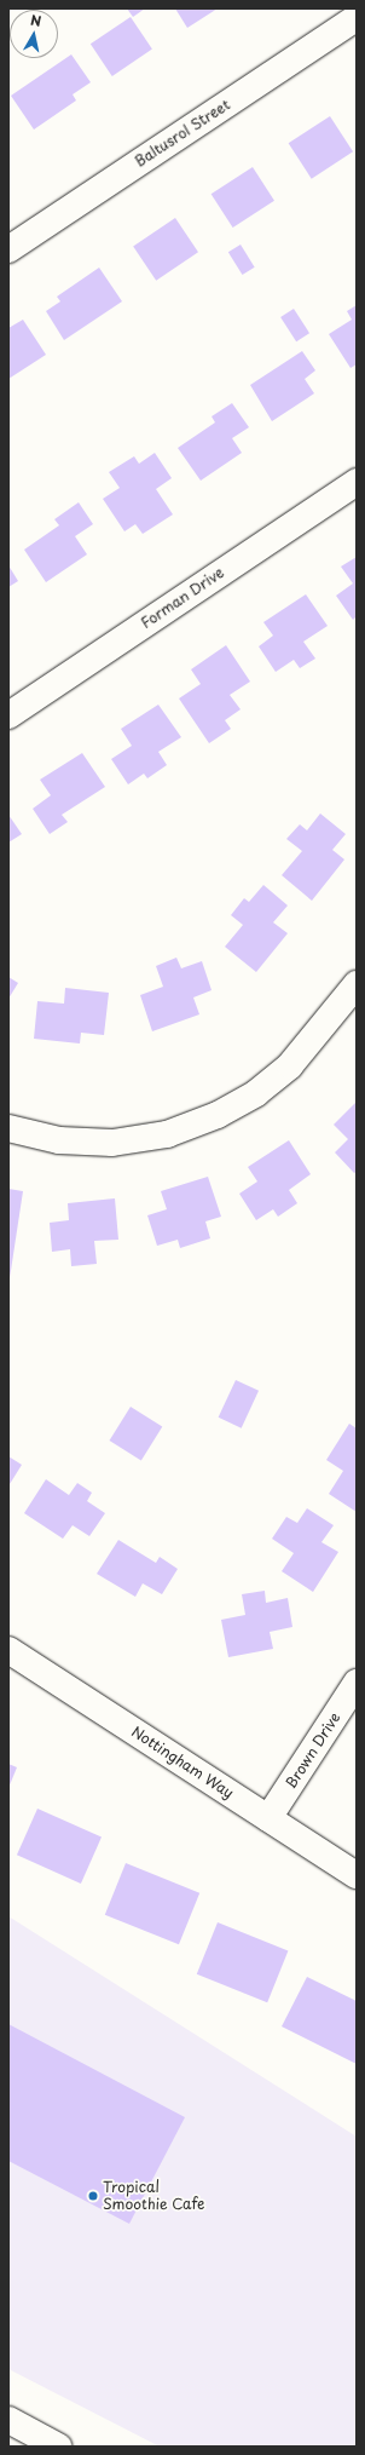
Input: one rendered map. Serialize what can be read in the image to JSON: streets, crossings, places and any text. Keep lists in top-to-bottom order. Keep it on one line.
{"streets":{"street":["Baltusrol Street","Forman Drive","Brown Drive","Nottingham Way"]},"crossings":[["Brown Drive","Nottingham Way"]],"places":["Tropical Smoothie Cafe"],"north":"top"}
